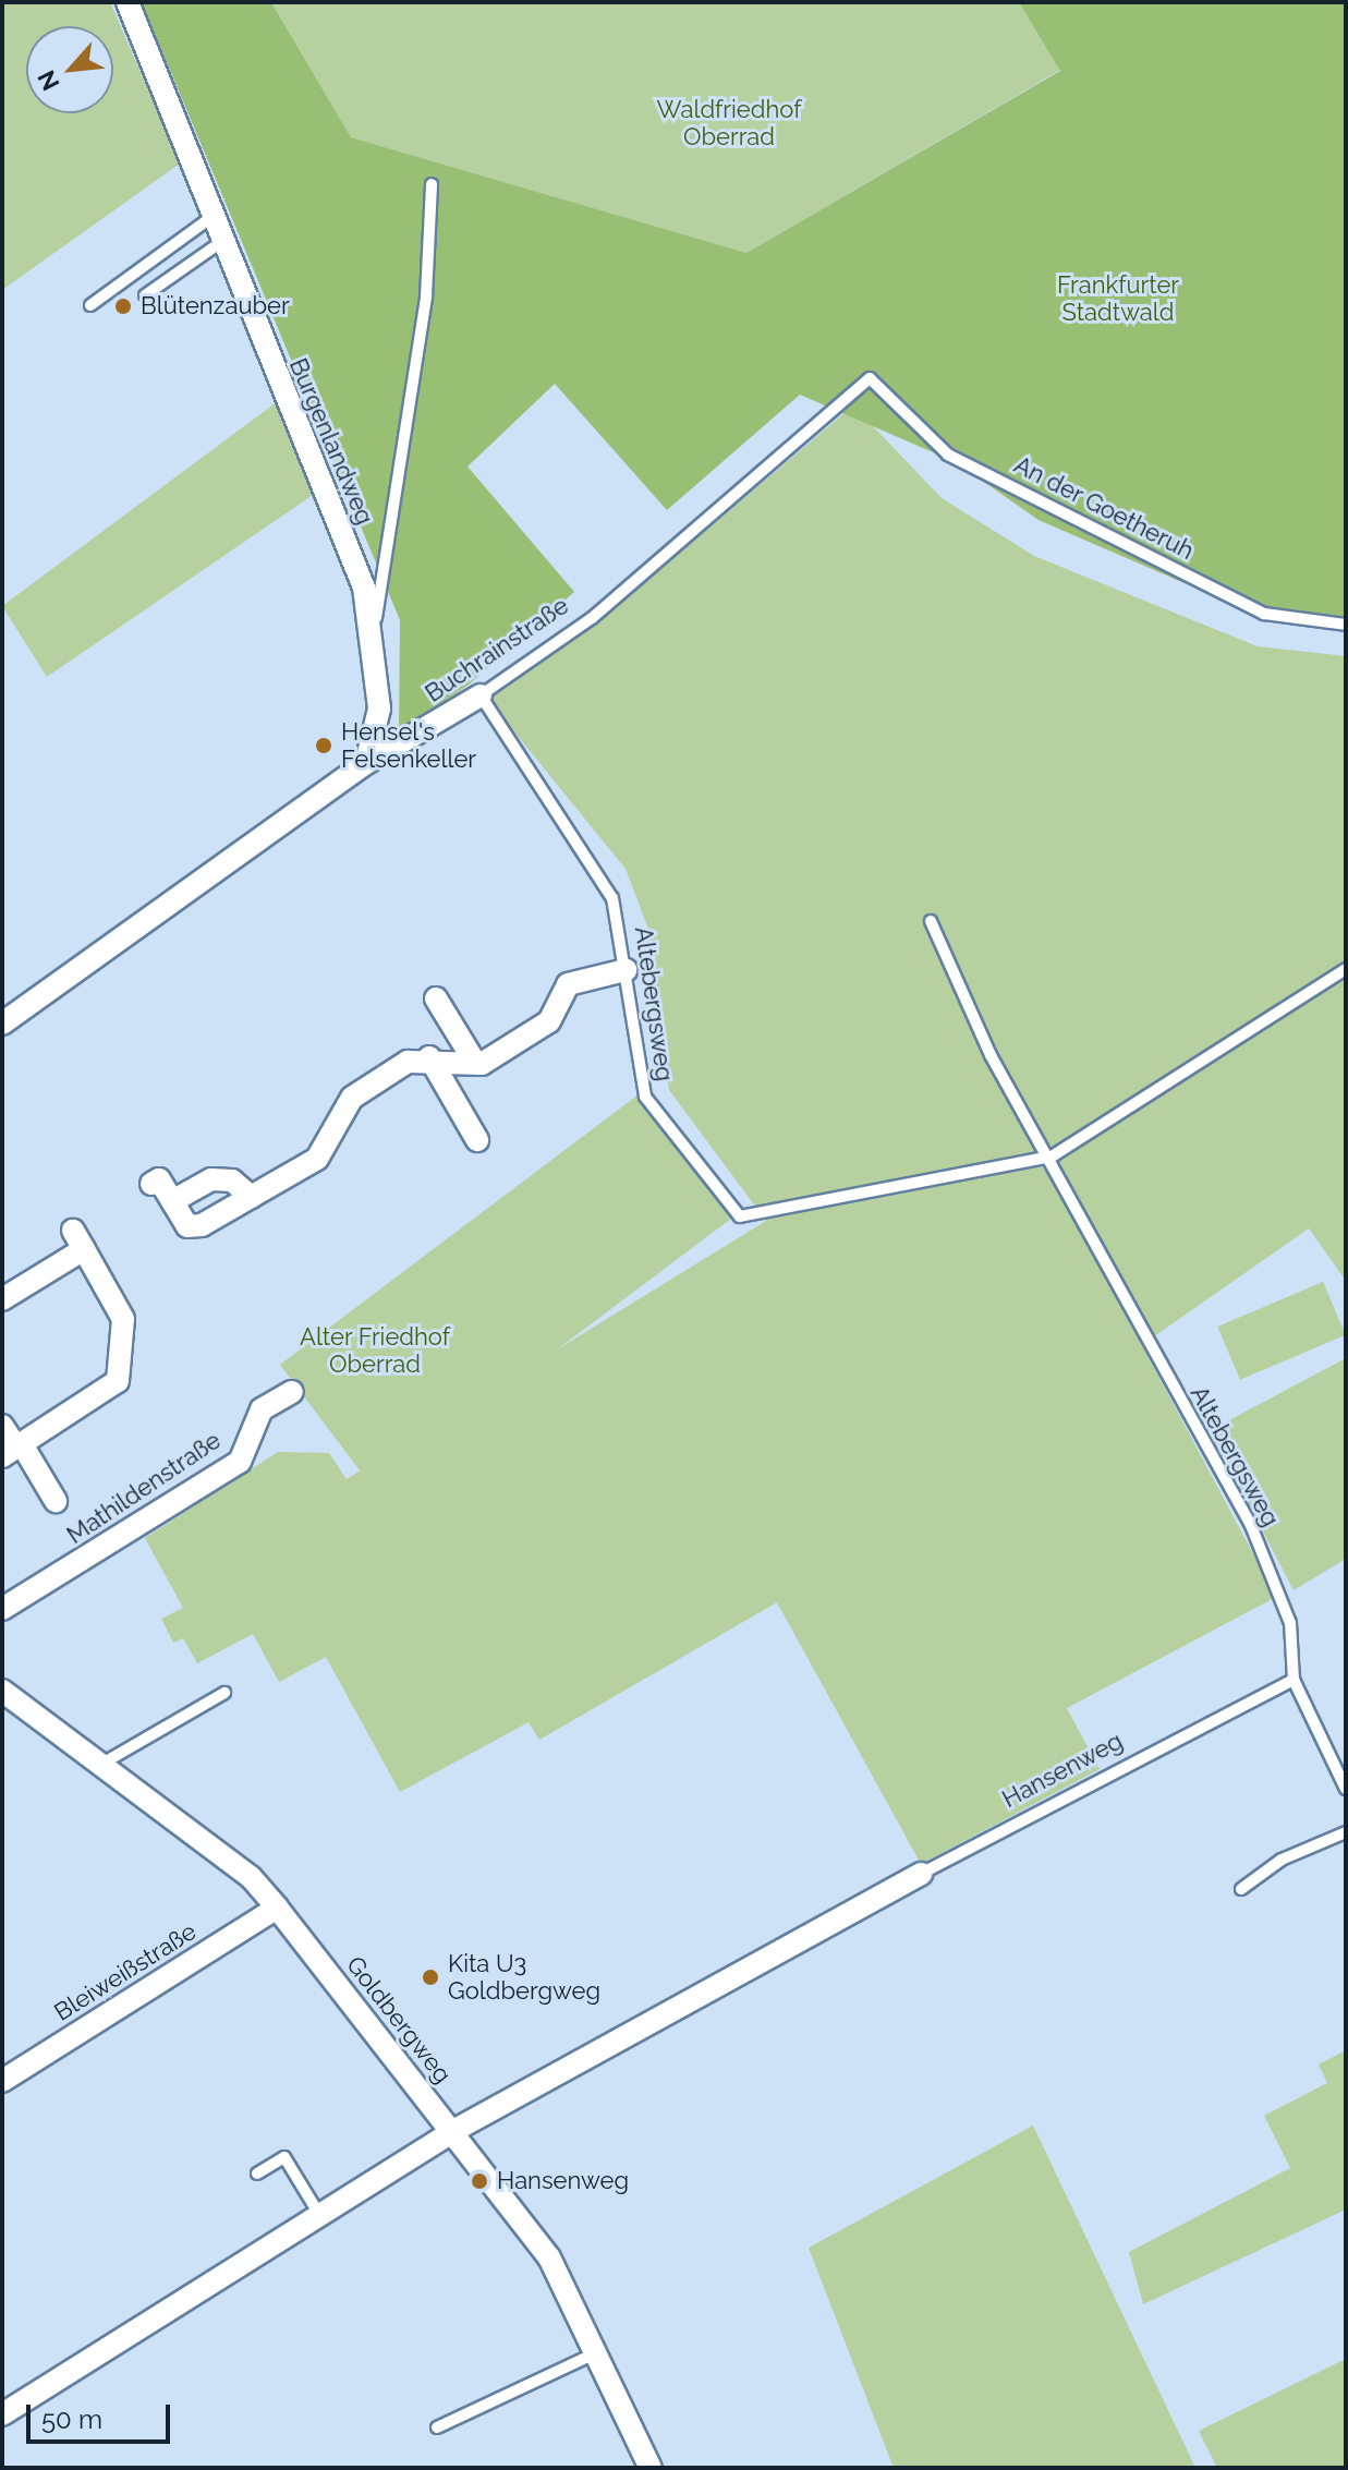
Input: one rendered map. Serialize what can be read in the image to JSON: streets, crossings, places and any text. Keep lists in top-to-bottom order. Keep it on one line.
{"streets":{"street":["Burgenlandweg","Buchrainstraße","Mathildenstraße","Hansenweg","Bleiweißstraße","Goldbergweg"],"lane":["An der Goetheruh","Altebergsweg"]},"crossings":[["Burgenlandweg","Buchrainstraße"],["An der Goetheruh","Buchrainstraße"],["Buchrainstraße","Altebergsweg"],["Altebergsweg","Hansenweg"],["Hansenweg","Goldbergweg"],["Bleiweißstraße","Goldbergweg"]],"parks":["Waldfriedhof Oberrad","Frankfurter Stadtwald","Alter Friedhof Oberrad"],"places":["Blütenzauber","Hensel's Felsenkeller","Kita U3 Goldbergweg","Hansenweg"],"scale_bar":"50 m","north":"bottom left"}
